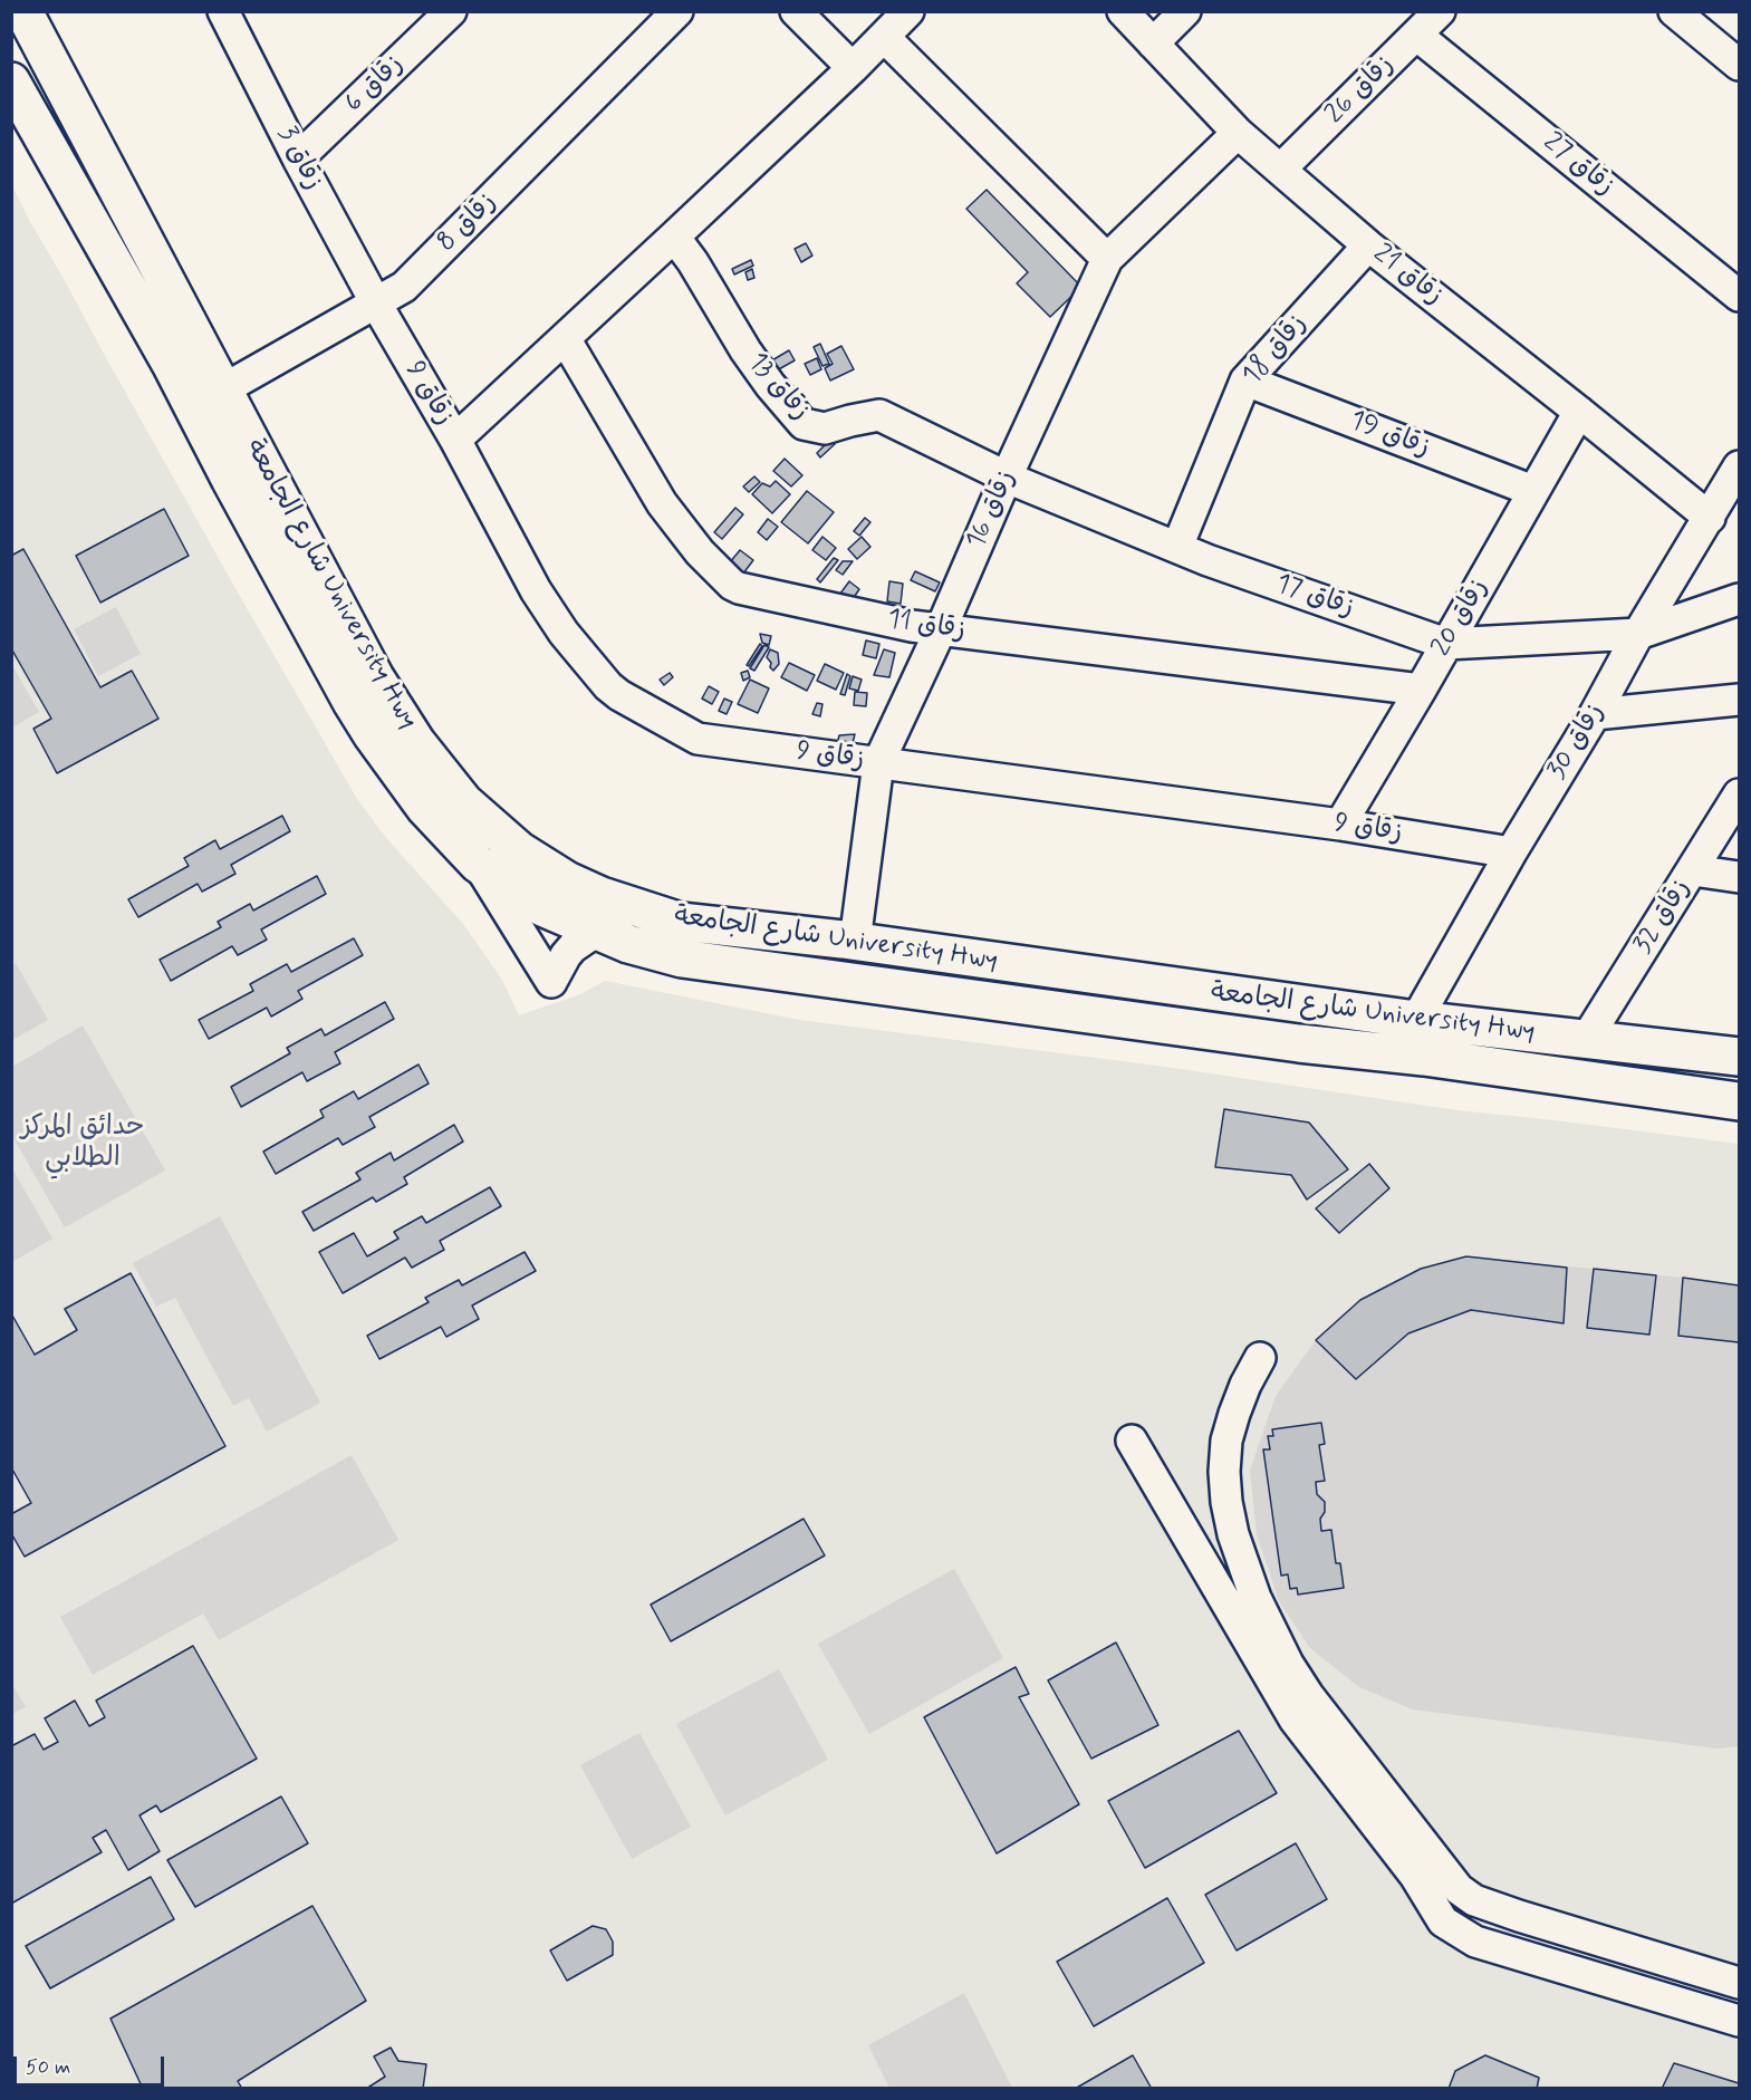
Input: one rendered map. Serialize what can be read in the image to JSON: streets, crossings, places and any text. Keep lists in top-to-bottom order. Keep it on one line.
{"streets":{"main road":["شارع الجامعة University Hwy"],"street":["زقاق 6","زقاق 26","زقاق 3","زقاق 27","زقاق 8","زقاق 21","زقاق 18","زقاق 13","زقاق 9","زقاق 19","زقاق 16","زقاق 17","زقاق 20","زقاق 11","زقاق 30","زقاق 32"]},"crossings":[["زقاق 6","زقاق 3"],["زقاق 26","زقاق 27"],["زقاق 26","زقاق 21"],["زقاق 3","زقاق 8"],["زقاق 3","زقاق 9"],["زقاق 8","زقاق 9"],["زقاق 8","شارع الجامعة University Hwy"],["زقاق 21","زقاق 18"],["زقاق 21","زقاق 16"],["زقاق 21","زقاق 20"],["زقاق 21","زقاق 30"],["زقاق 18","زقاق 19"],["زقاق 18","زقاق 17"],["زقاق 13","زقاق 16"],["زقاق 13","زقاق 17"],["زقاق 9","زقاق 16"],["زقاق 9","زقاق 20"],["زقاق 9","زقاق 30"],["زقاق 19","زقاق 20"],["زقاق 16","شارع الجامعة University Hwy"],["زقاق 16","زقاق 17"],["زقاق 16","زقاق 11"],["شارع الجامعة University Hwy","زقاق 30"],["شارع الجامعة University Hwy","زقاق 32"],["زقاق 17","زقاق 20"],["زقاق 17","زقاق 30"],["زقاق 20","زقاق 11"]],"parks":["حدائق المركز الطلابي"],"scale_bar":"50 m"}
